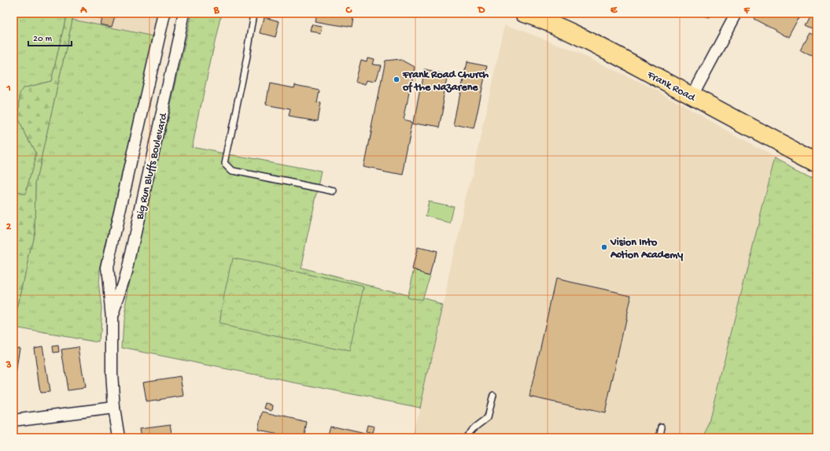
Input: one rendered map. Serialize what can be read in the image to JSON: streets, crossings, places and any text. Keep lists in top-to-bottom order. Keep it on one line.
{"streets":{"main road":["Frank Road"],"street":["Big Run Bluffs Boulevard"]},"places":["Frank Road Church of the Nazarene","Vision Into Action Academy"],"scale_bar":"20 m","grid":{"columns":["A","B","C","D","E","F"],"rows":["1","2","3"]}}
